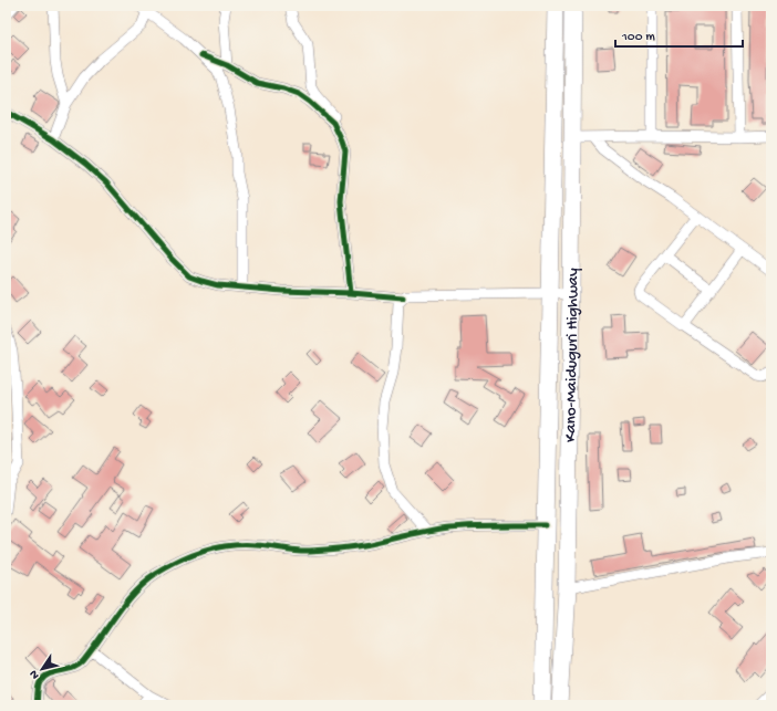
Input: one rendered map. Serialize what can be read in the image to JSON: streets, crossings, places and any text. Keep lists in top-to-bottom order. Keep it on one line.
{"streets":{"highway":["Kano-Maiduguri Highway"]},"scale_bar":"100 m","north":"bottom left"}
